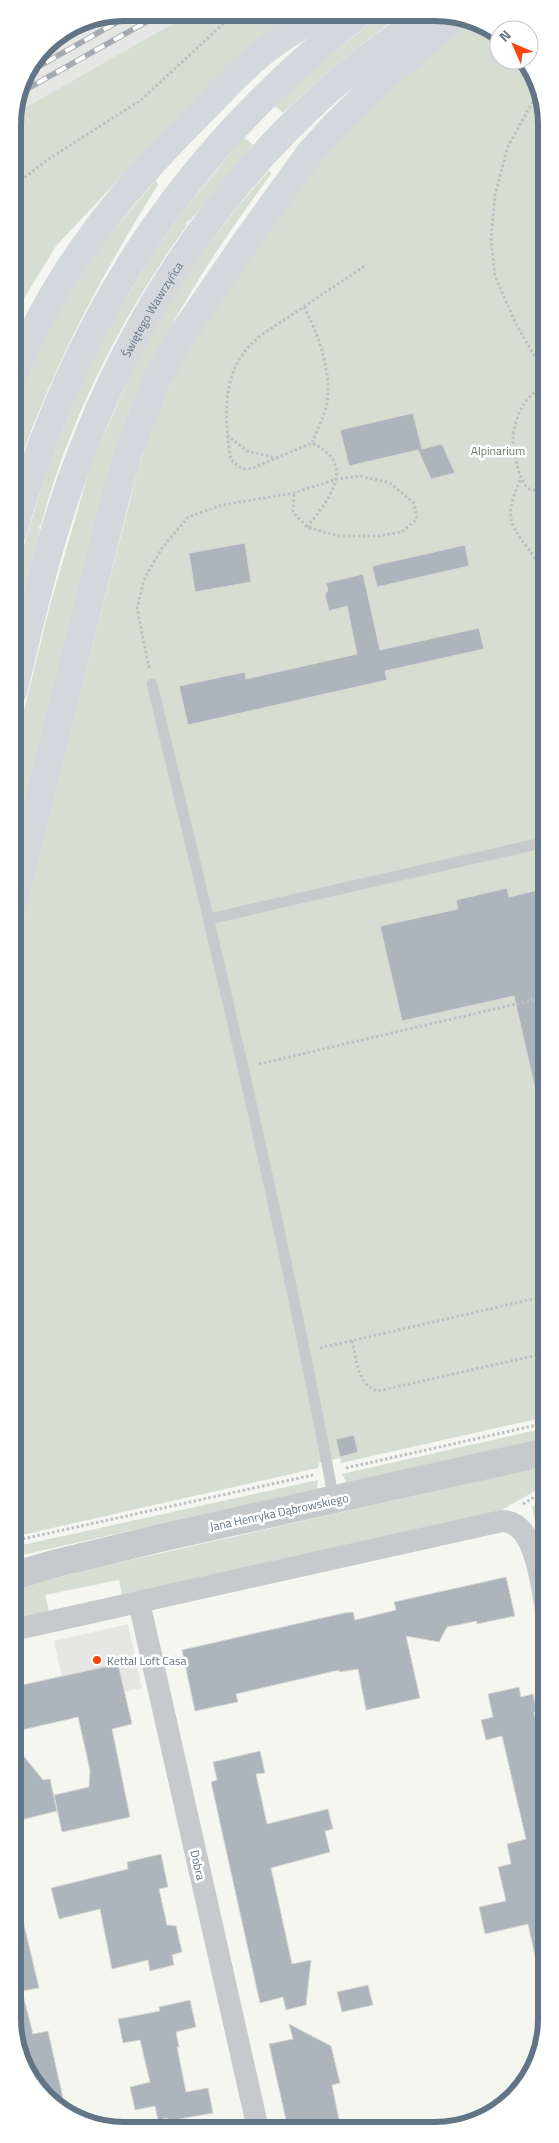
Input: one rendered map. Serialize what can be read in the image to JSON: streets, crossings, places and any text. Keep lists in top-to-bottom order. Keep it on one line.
{"streets":{"main road":["Świętego Wawrzyńca"],"street":["Jana Henryka Dąbrowskiego","Dobra"]},"parks":["Alpinarium"],"places":["Kettal Loft Casa"],"north":"top left"}
